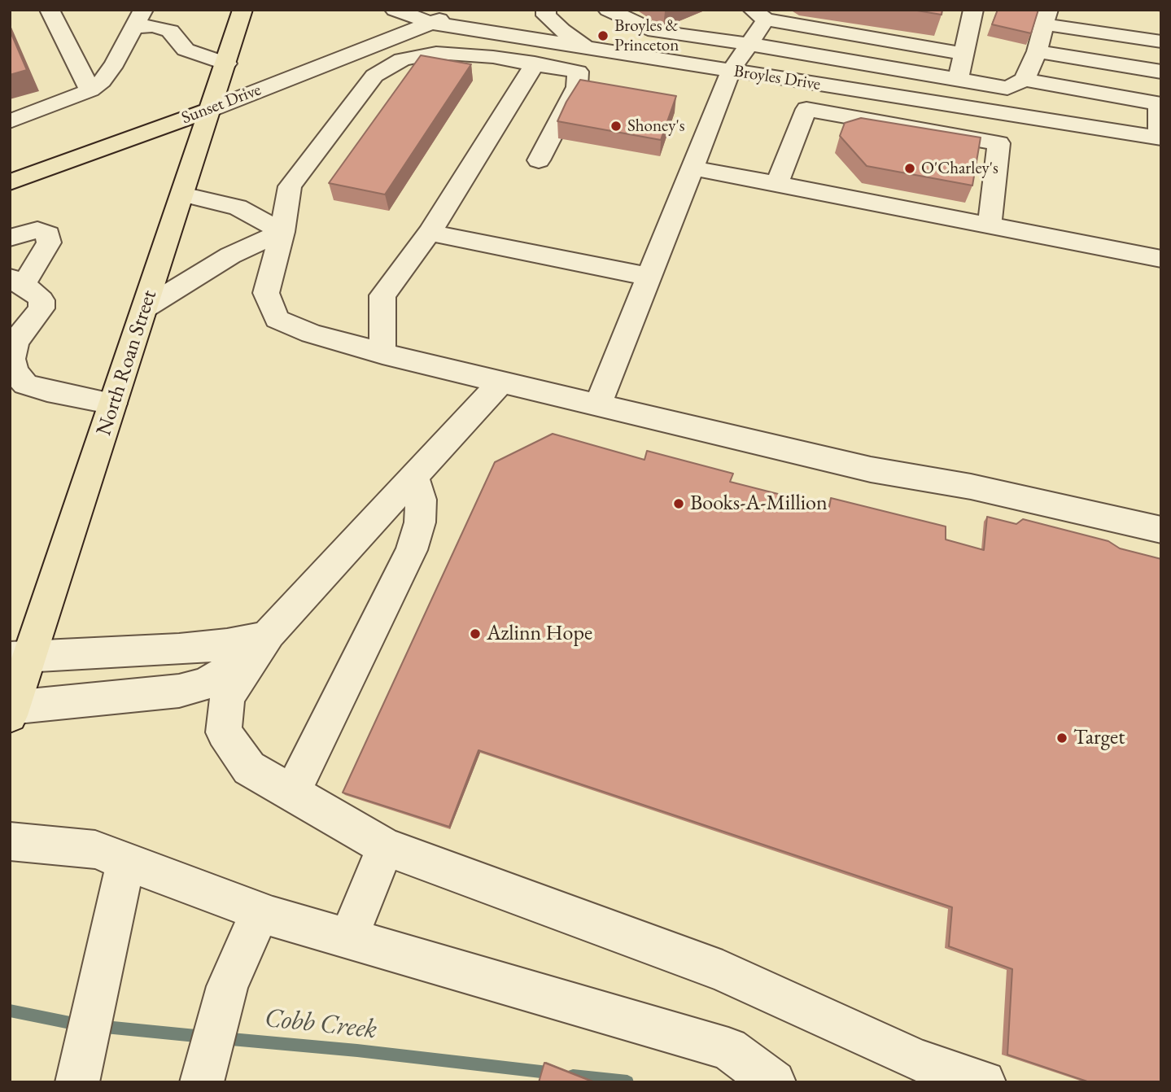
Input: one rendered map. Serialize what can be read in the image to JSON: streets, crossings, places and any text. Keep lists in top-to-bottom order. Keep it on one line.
{"streets":{"main road":["Sunset Drive","North Roan Street"],"street":["Broyles Drive"]},"crossings":[["Broyles Drive","Sunset Drive"],["Sunset Drive","North Roan Street"]],"water":["Cobb Creek"],"places":["Broyles & Princeton","Shoney's","O'Charley's","Books-A-Million","Azlinn Hope","Target"]}
